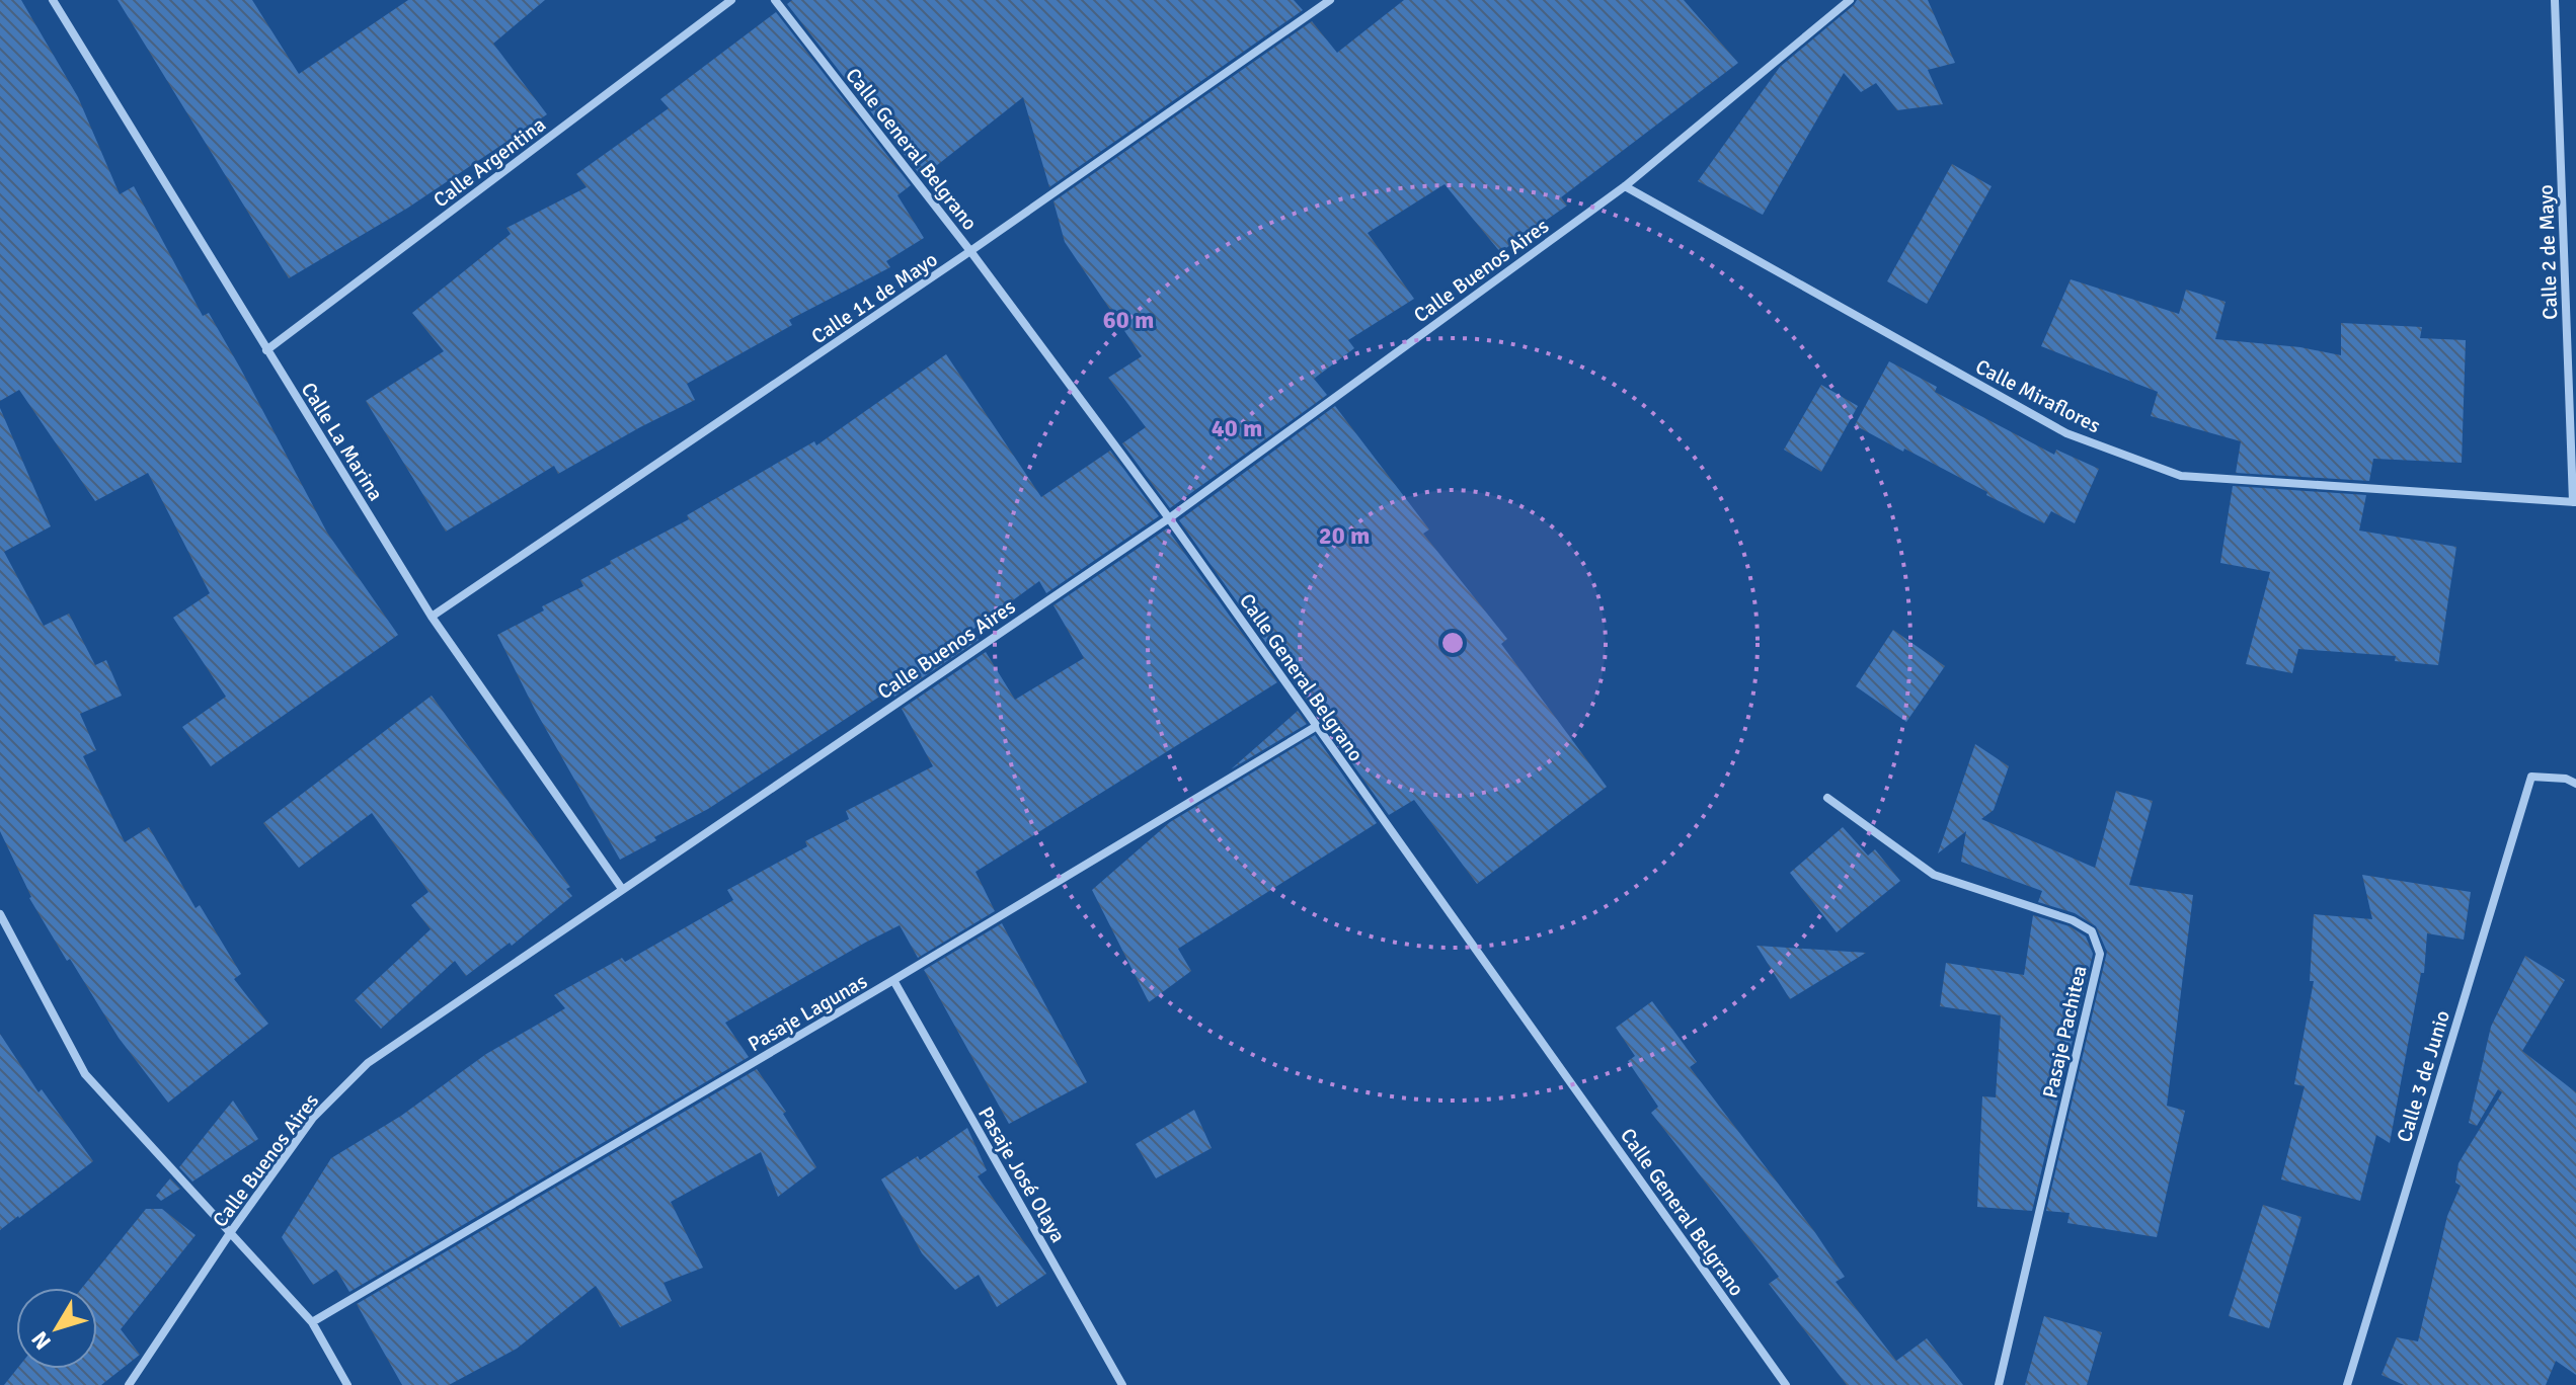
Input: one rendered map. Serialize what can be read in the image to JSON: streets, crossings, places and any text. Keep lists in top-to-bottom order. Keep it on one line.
{"streets":{"street":["Calle General Belgrano","Calle Argentina","Calle 2 de Mayo","Calle Buenos Aires","Calle 11 de Mayo","Calle Miraflores","Calle La Marina","Pasaje Lagunas","Pasaje Pachitea","Calle 3 de Junio","Pasaje José Olaya"]},"crossings":[["Calle General Belgrano","Calle Buenos Aires"],["Calle General Belgrano","Calle 11 de Mayo"],["Calle General Belgrano","Pasaje Lagunas"],["Calle Argentina","Calle La Marina"],["Calle 2 de Mayo","Calle Miraflores"],["Calle Buenos Aires","Calle Miraflores"],["Calle Buenos Aires","Calle La Marina"],["Calle 11 de Mayo","Calle La Marina"],["Pasaje Lagunas","Pasaje José Olaya"]],"north":"bottom left","rings":["60 m","40 m","20 m"]}
